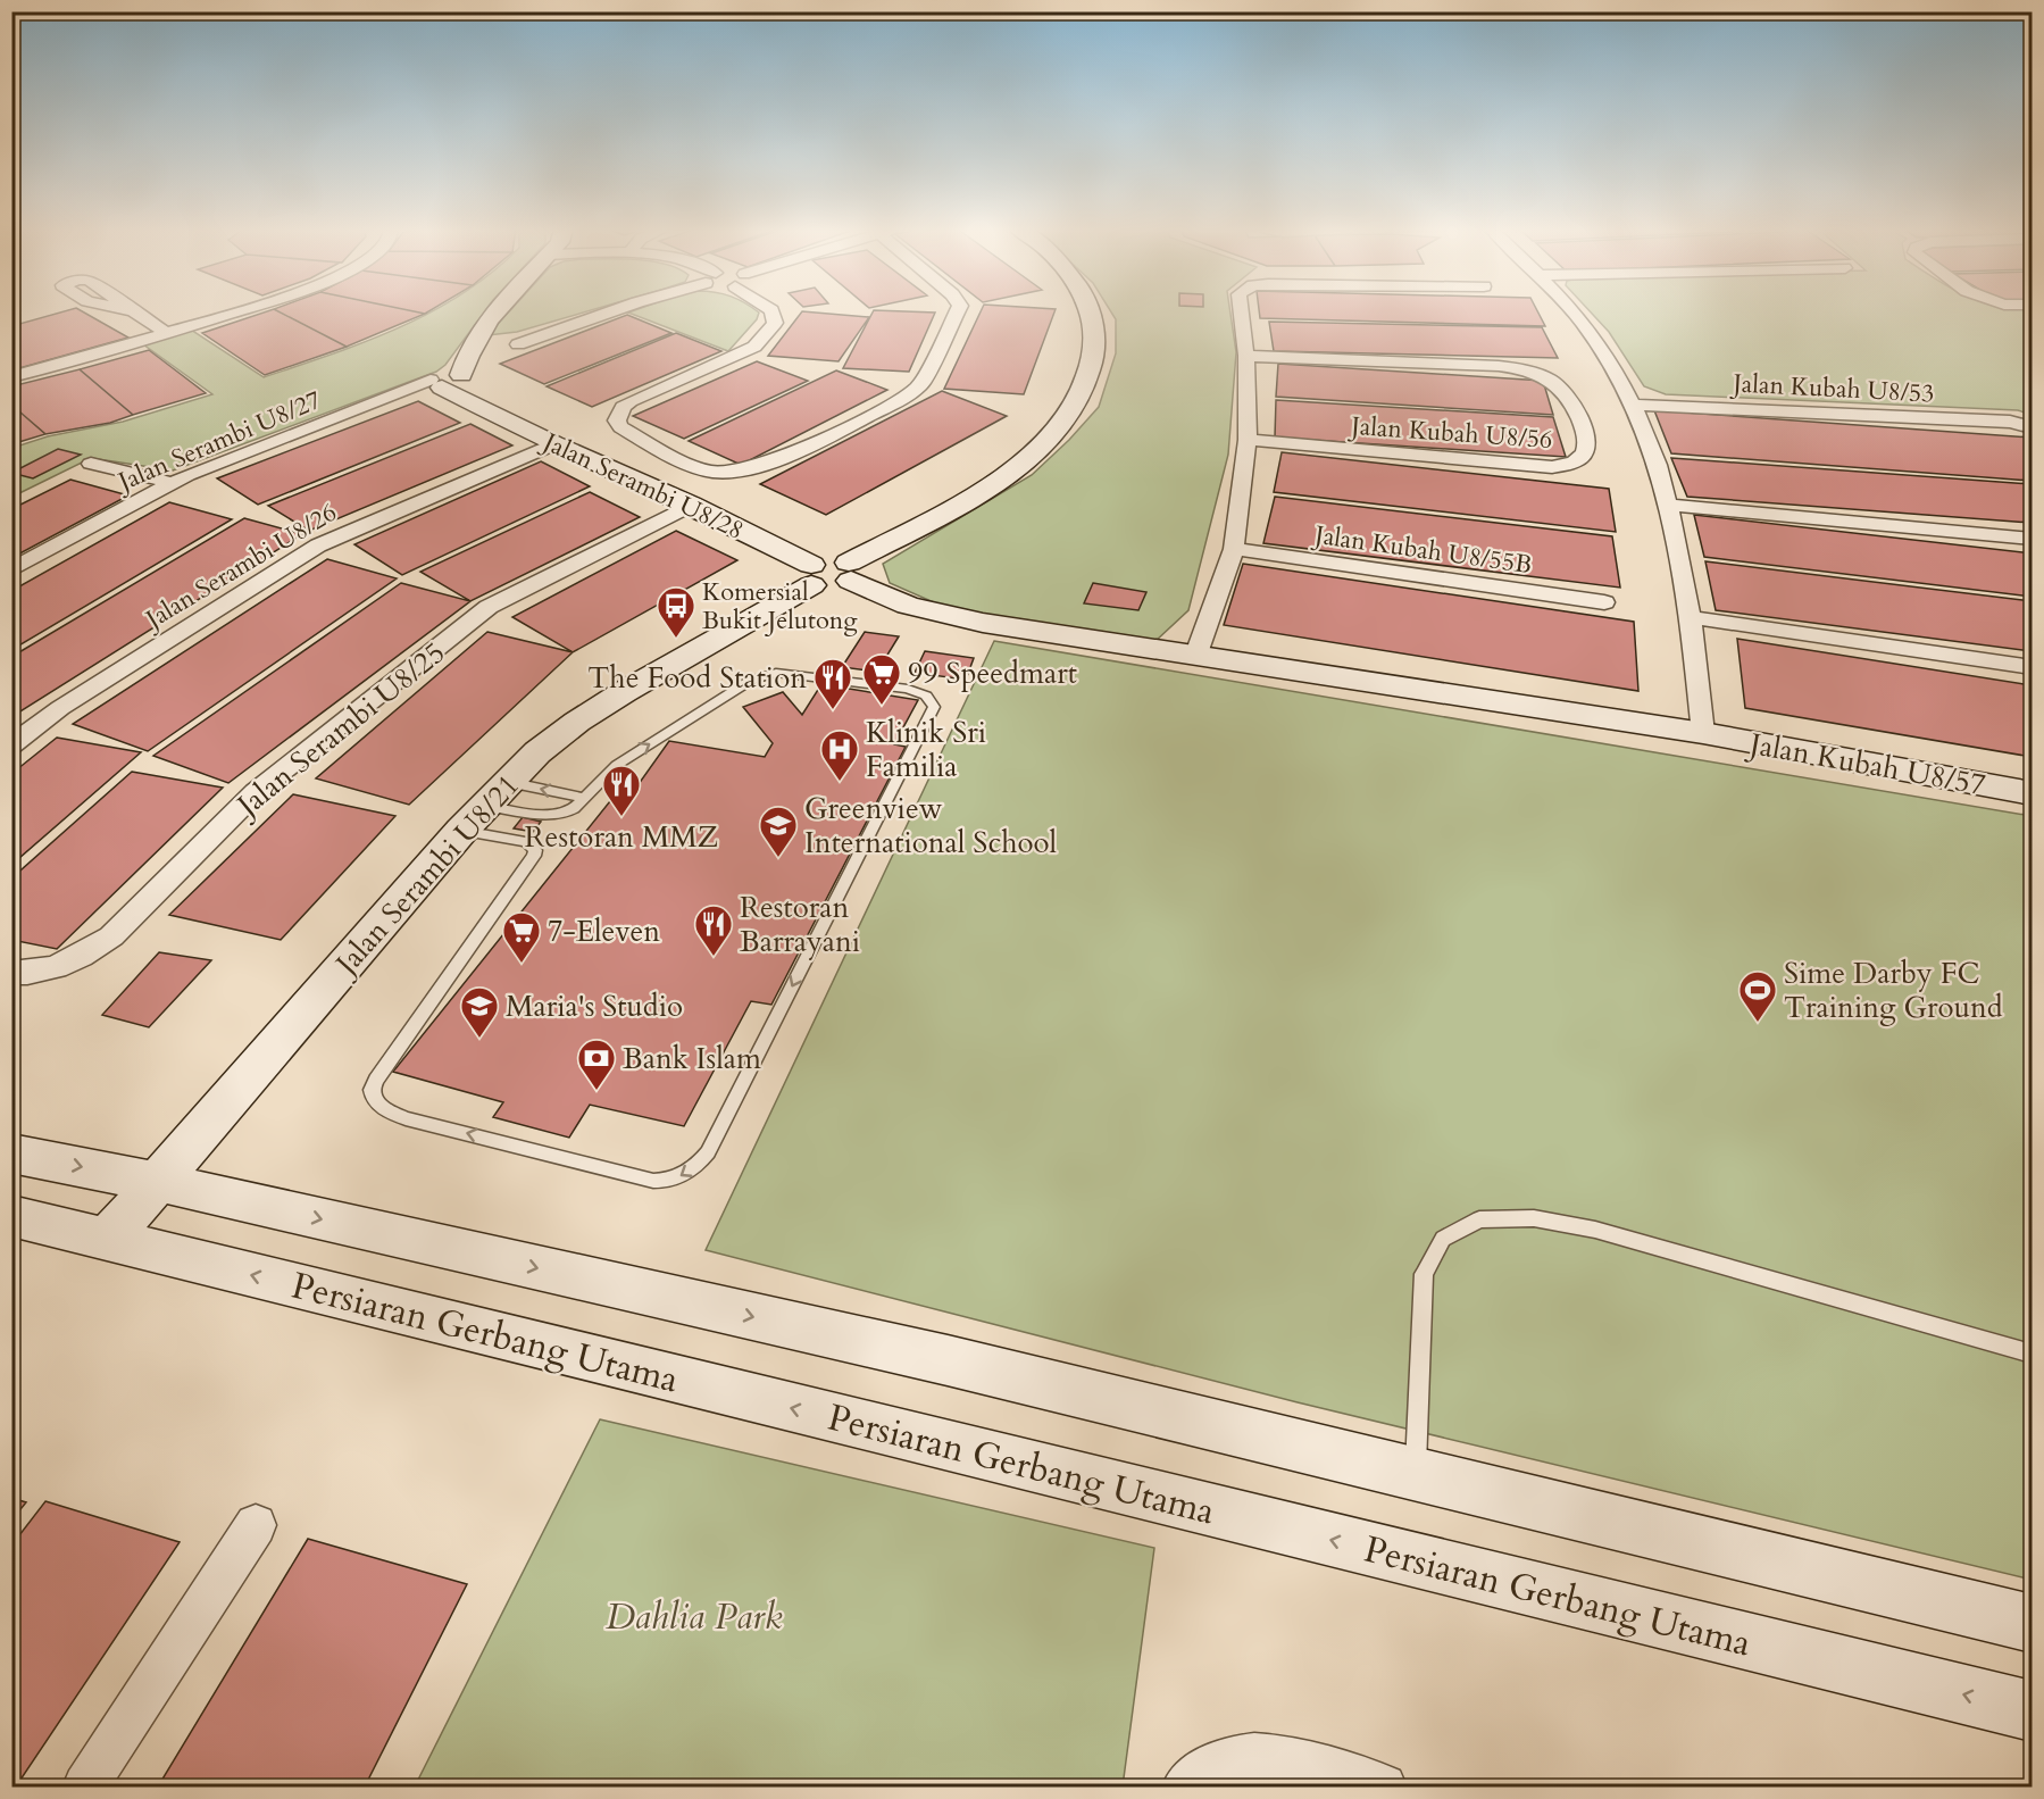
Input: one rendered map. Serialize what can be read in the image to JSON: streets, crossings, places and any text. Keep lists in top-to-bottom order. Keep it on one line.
{"streets":{"street":["Jalan Kubah U8/53","Jalan Kubah U8/56","Jalan Serambi U8/27","Jalan Serambi U8/28","Jalan Kubah U8/55B","Jalan Serambi U8/26","Jalan Serambi U8/25","Jalan Kubah U8/57","Jalan Serambi U8/21","Persiaran Gerbang Utama"]},"crossings":[["Jalan Serambi U8/27","Jalan Serambi U8/28"],["Jalan Serambi U8/28","Jalan Serambi U8/26"],["Jalan Serambi U8/28","Jalan Serambi U8/25"],["Jalan Serambi U8/28","Jalan Serambi U8/21"],["Jalan Serambi U8/21","Persiaran Gerbang Utama"]],"parks":["Dahlia Park"],"places":{"bus stop":["Komersial Bukit Jelutong"],"supermarket":["99 Speedmart","7-Eleven"],"restaurant":["The Food Station","Restoran MMZ","Restoran Barrayani"],"hospital":["Klinik Sri Familia"],"school or university":["Greenview International School","Maria's Studio"],"sports":["Sime Darby FC Training Ground"],"bank":["Bank Islam"]}}
